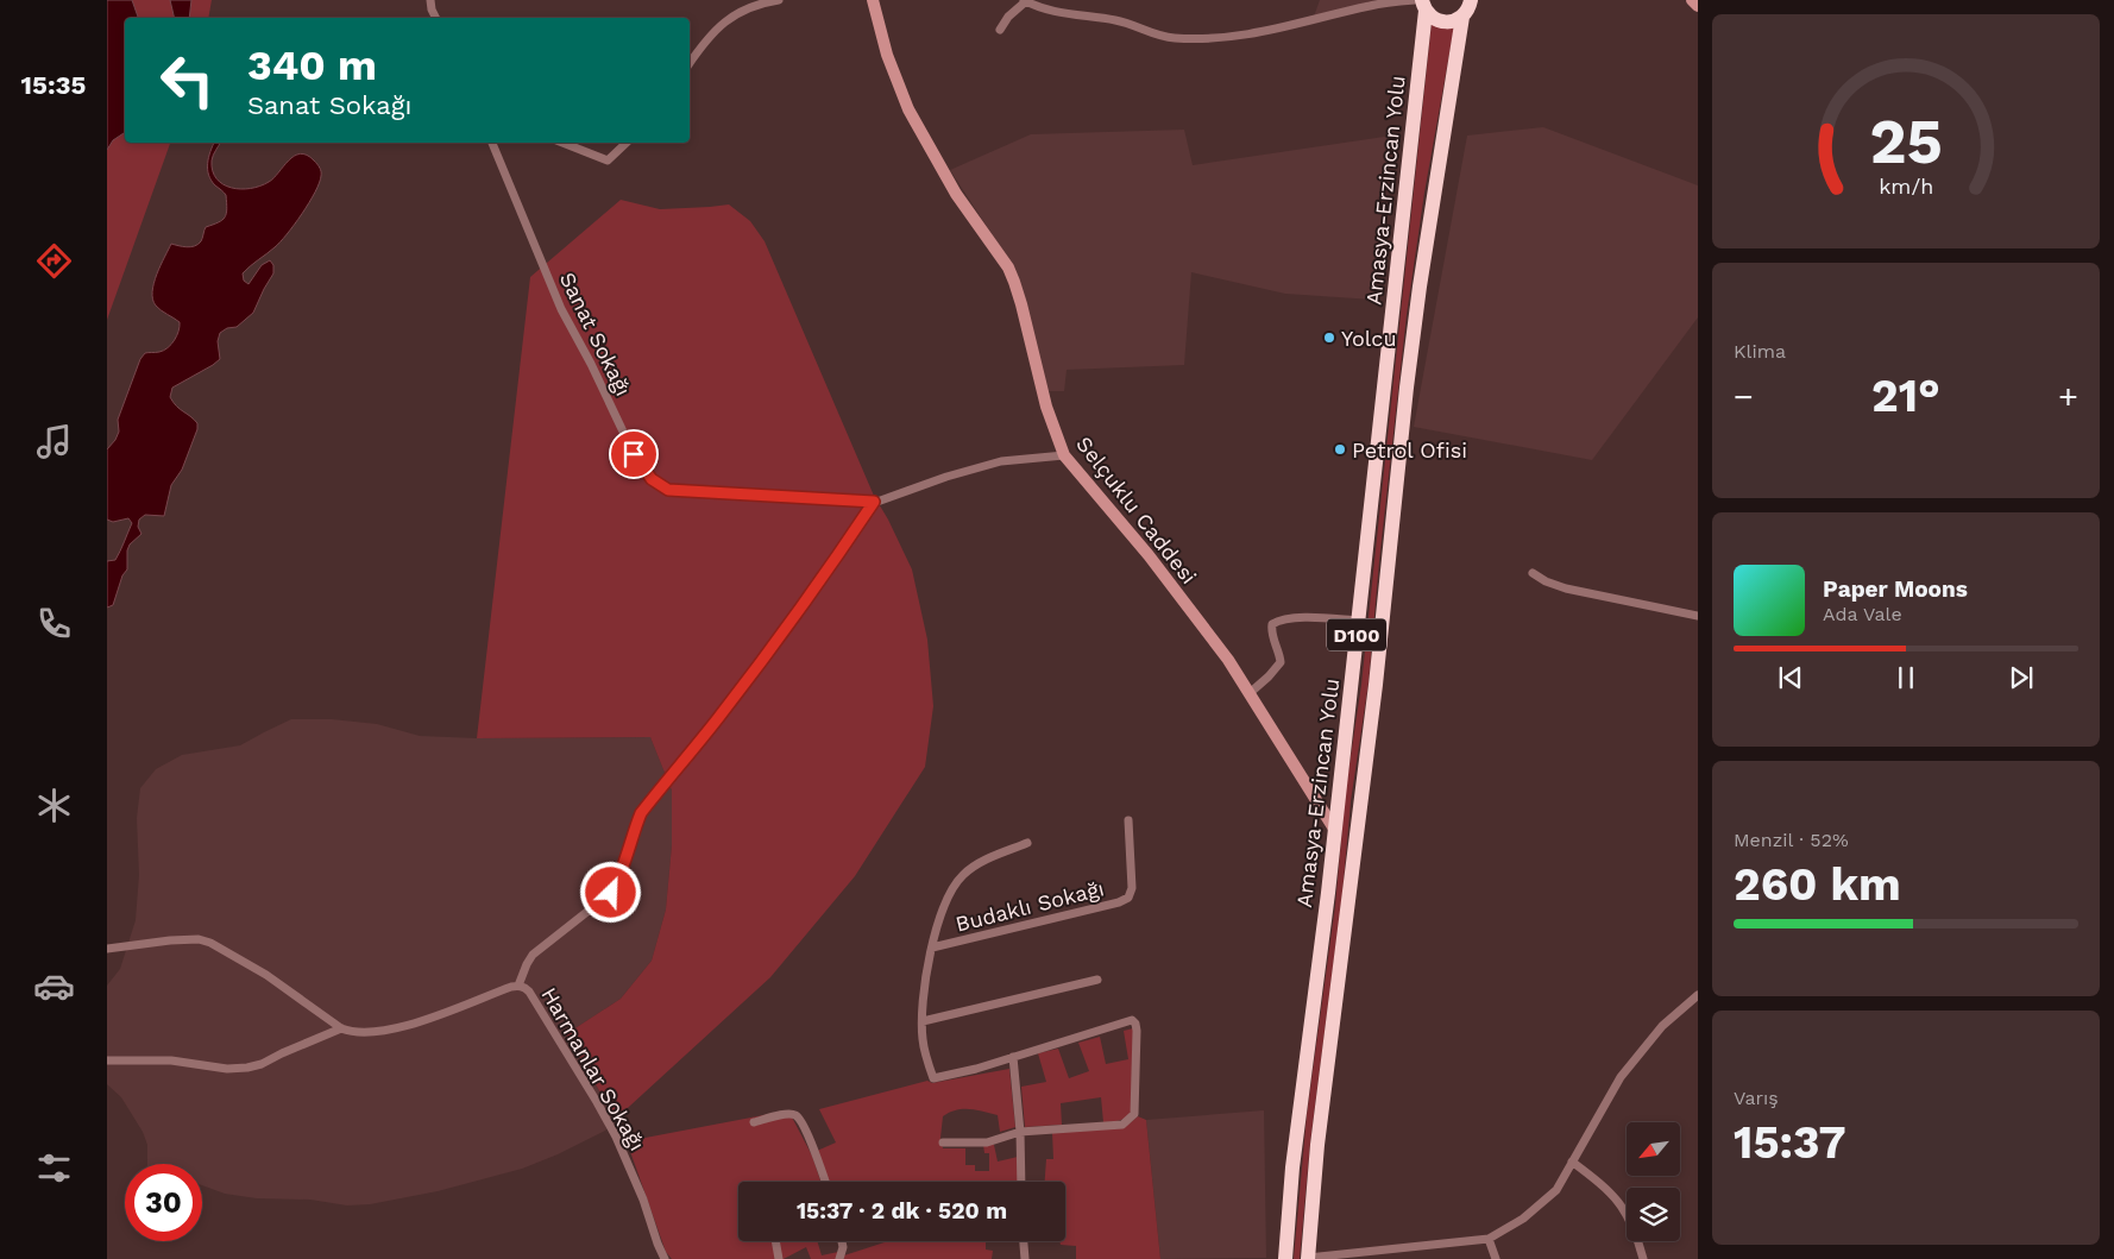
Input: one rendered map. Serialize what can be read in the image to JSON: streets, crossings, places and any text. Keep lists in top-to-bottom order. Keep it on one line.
{"streets":{"highway":["Amasya-Erzincan Yolu","D100"],"street":["Sanat Sokağı","Selçuklu Caddesi","Budaklı Sokağı","Harmanlar Sokağı"]},"crossings":[["Amasya-Erzincan Yolu","Selçuklu Caddesi"],["Sanat Sokağı","Selçuklu Caddesi"]],"places":["Yolcu","Petrol Ofisi"],"north":"bottom left","page":{"tabs":"15:35","turn":["340 m","Sanat Sokağı"],"tile":["Klima",["Menzil · 52%","260 km"],["Varış","15:37"]],"heat":["−","21°","+"],"song":["Paper Moons","Ada Vale"],"limit":"30","trip":"15:37 · 2 dk · 520 m","gauge":["25","km/h"]}}
